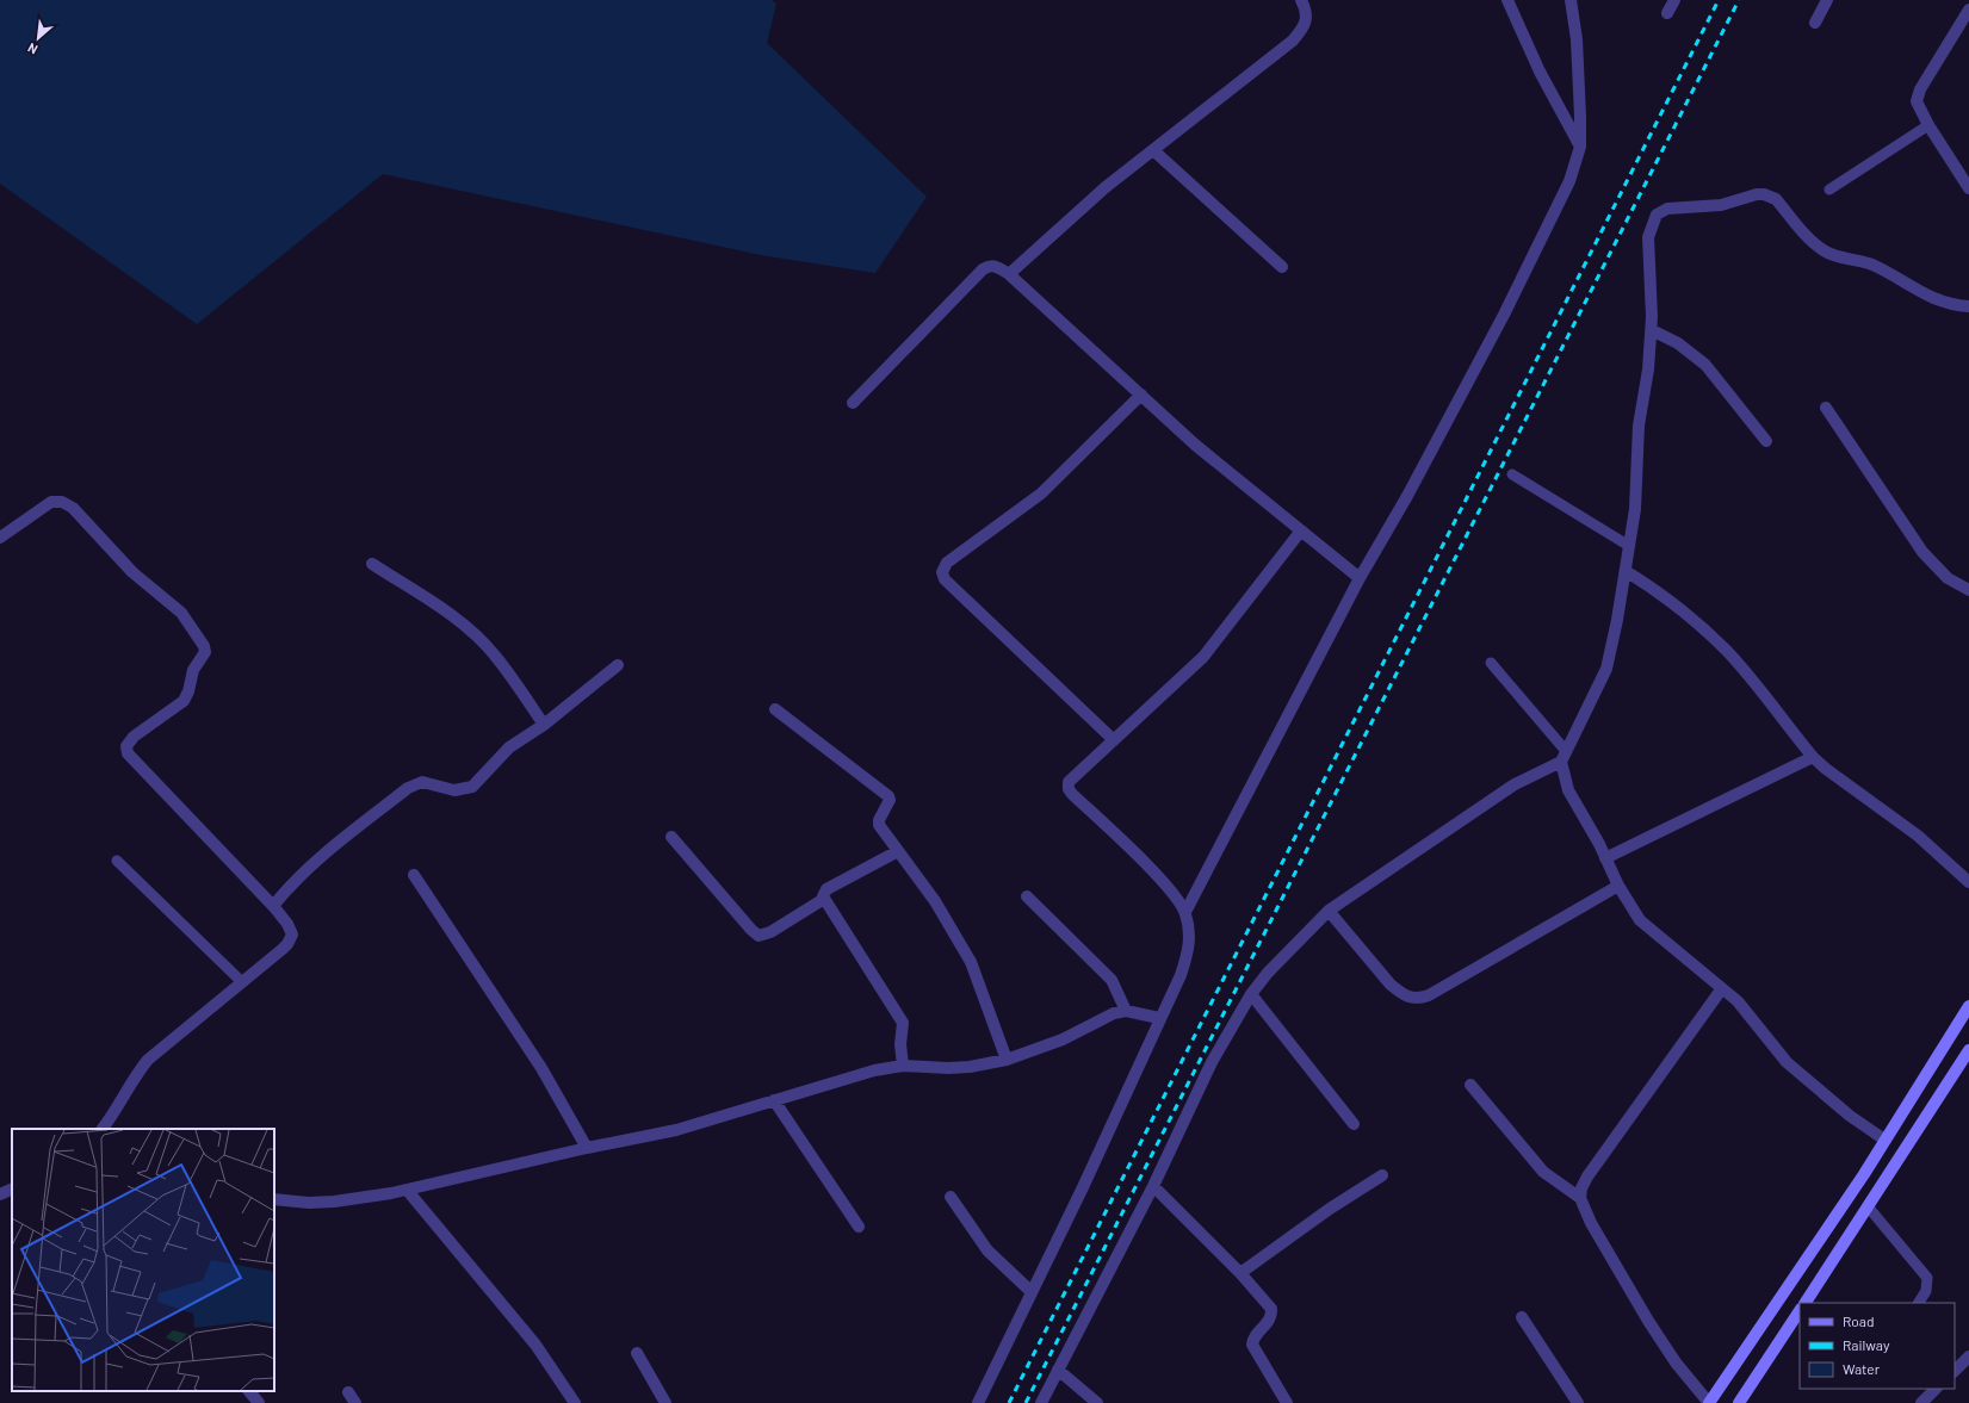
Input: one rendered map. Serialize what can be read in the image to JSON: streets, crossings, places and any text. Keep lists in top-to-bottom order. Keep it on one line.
{"legend":["Road","Railway","Water"],"north":"bottom left"}
